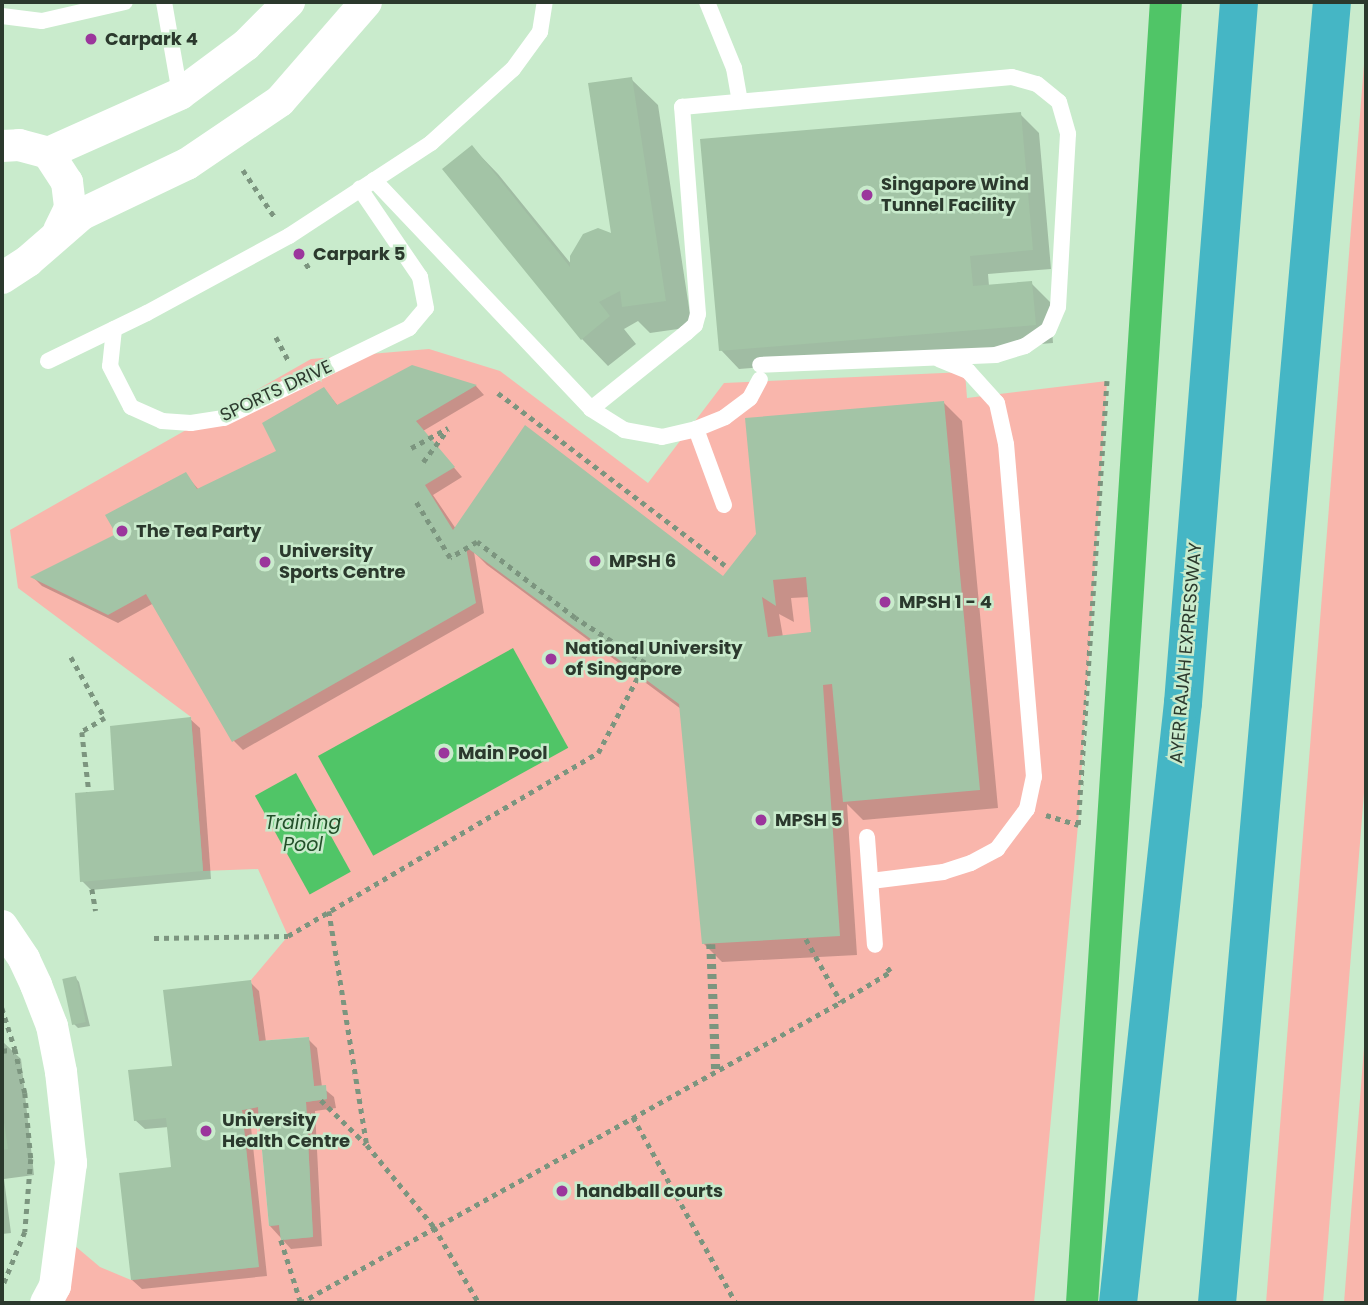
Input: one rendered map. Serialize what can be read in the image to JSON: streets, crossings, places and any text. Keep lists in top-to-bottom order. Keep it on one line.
{"streets":{"highway":["AYER RAJAH EXPRESSWAY"],"lane":["SPORTS DRIVE"]},"water":["Training Pool"],"places":["Carpark 4","Singapore Wind Tunnel Facility","Carpark 5","The Tea Party","MPSH 6","University Sports Centre","MPSH 1 - 4","National University of Singapore","Main Pool","MPSH 5","University Health Centre","handball courts"]}
